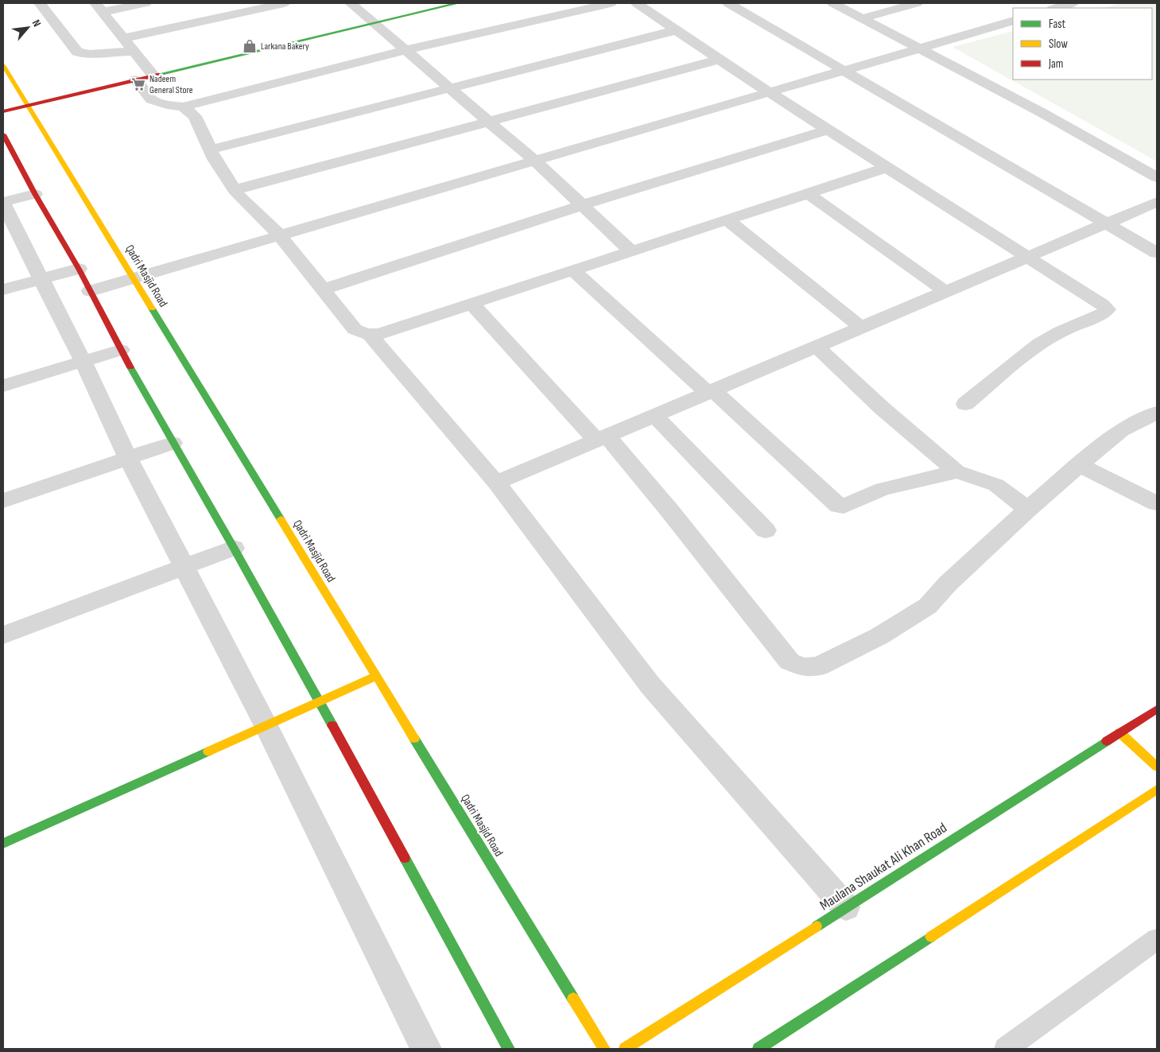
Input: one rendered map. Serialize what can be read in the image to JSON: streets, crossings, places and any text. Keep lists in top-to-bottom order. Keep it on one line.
{"streets":{"street":["Qadri Masjid Road","Maulana Shaukat Ali Khan Road"]},"places":{"shop":["Larkana Bakery"],"supermarket":["Nadeem General Store"]},"legend":["Fast","Slow","Jam"],"north":"top right"}
